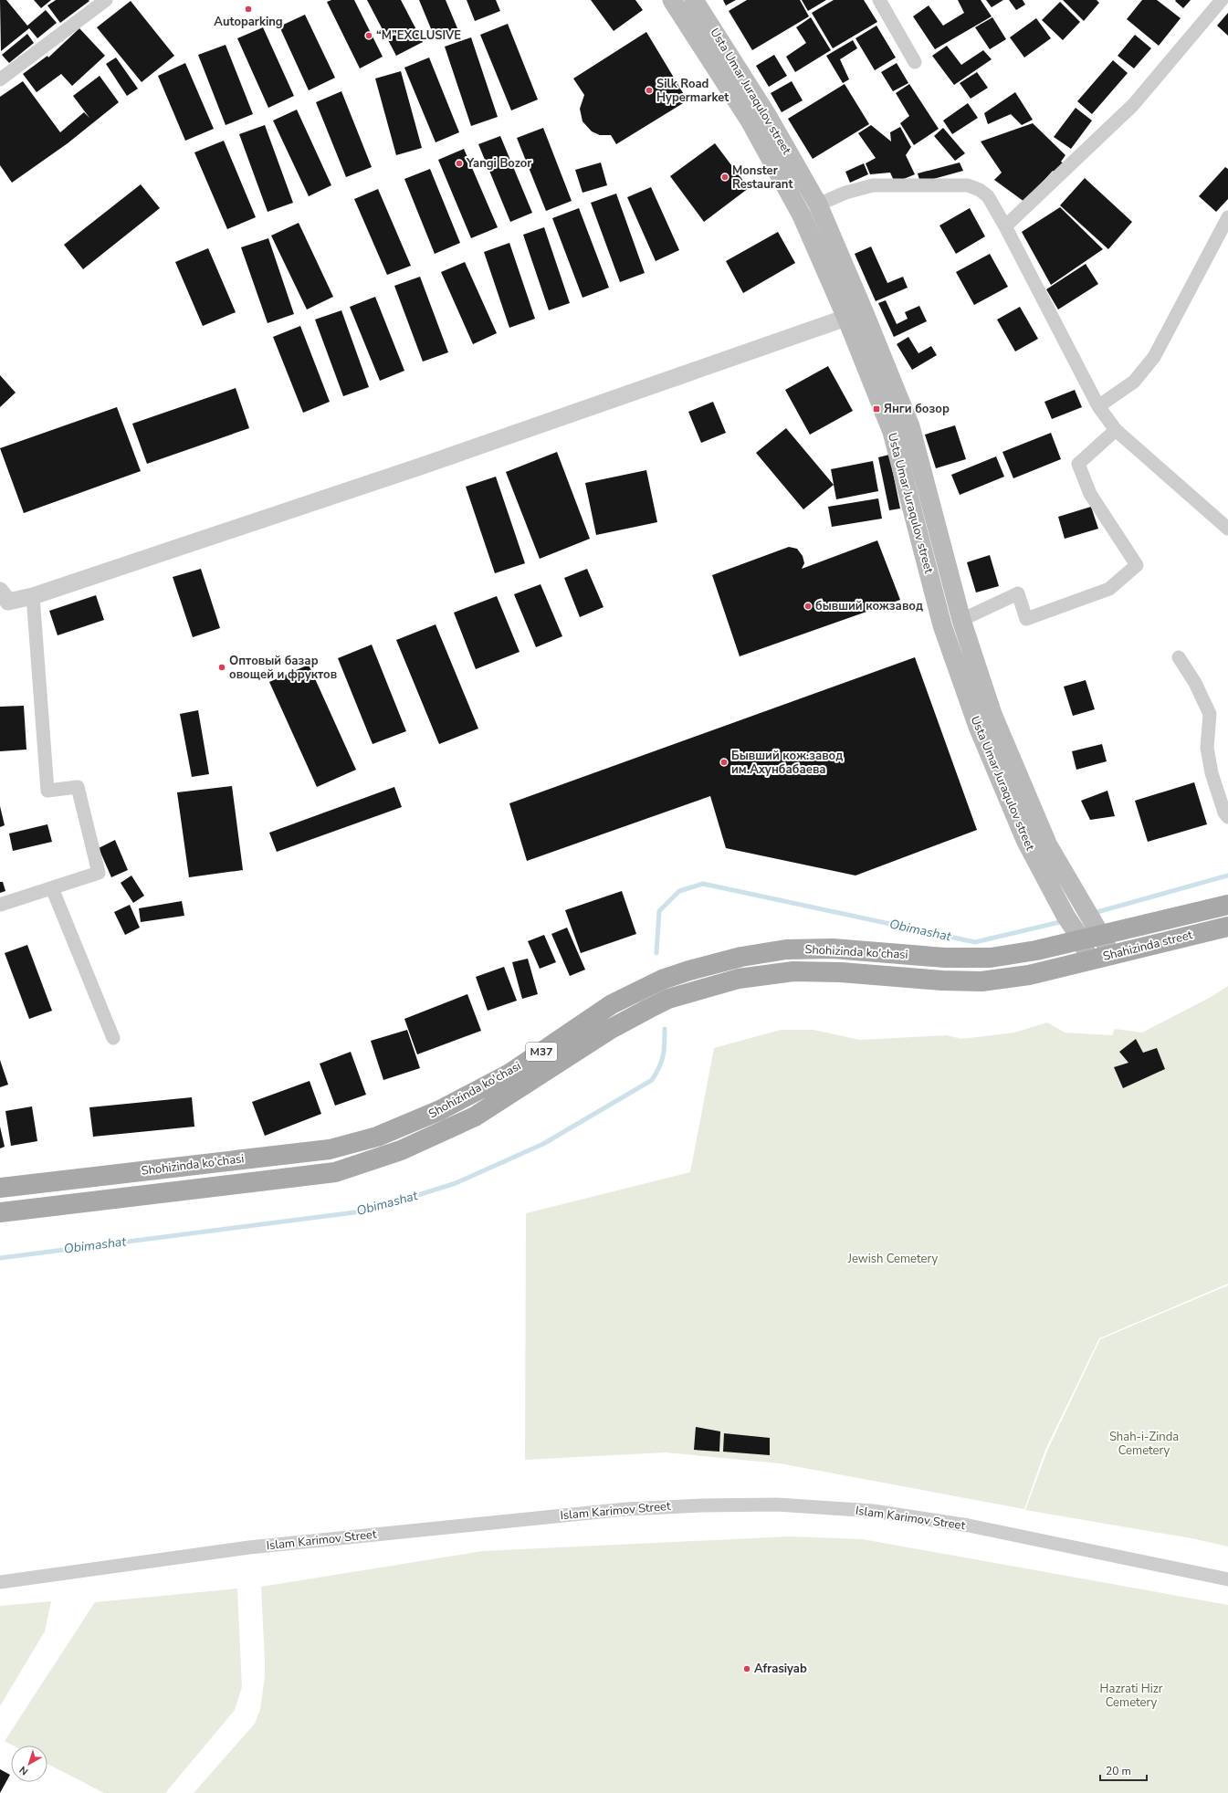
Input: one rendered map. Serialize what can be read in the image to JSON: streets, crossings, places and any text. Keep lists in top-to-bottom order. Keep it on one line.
{"streets":{"main road":["Usta Umar Juraqulov street","Shahizinda street","Shohizinda ko'chasi","M37"],"street":["Islam Karimov Street"]},"crossings":[["Usta Umar Juraqulov street","Shahizinda street"],["Usta Umar Juraqulov street","Shohizinda ko'chasi"],["Shahizinda street","Shohizinda ko'chasi"]],"water":["Obimashat"],"parks":["Jewish Cemetery","Shah-i-Zinda Cemetery","Hazrati Hizr Cemetery"],"places":{"other":["Autoparking","“M”EXCLUSIVE","Silk Road Hypermarket","Yangi Bozor","Monster Restaurant","бывший кожзавод","Оптовый базар овощей и фруктов","Бывший кож.завод им.Ахунбабаева","Afrasiyab"],"transit":["Янги бозор"]},"scale_bar":"20 m","north":"bottom left"}
